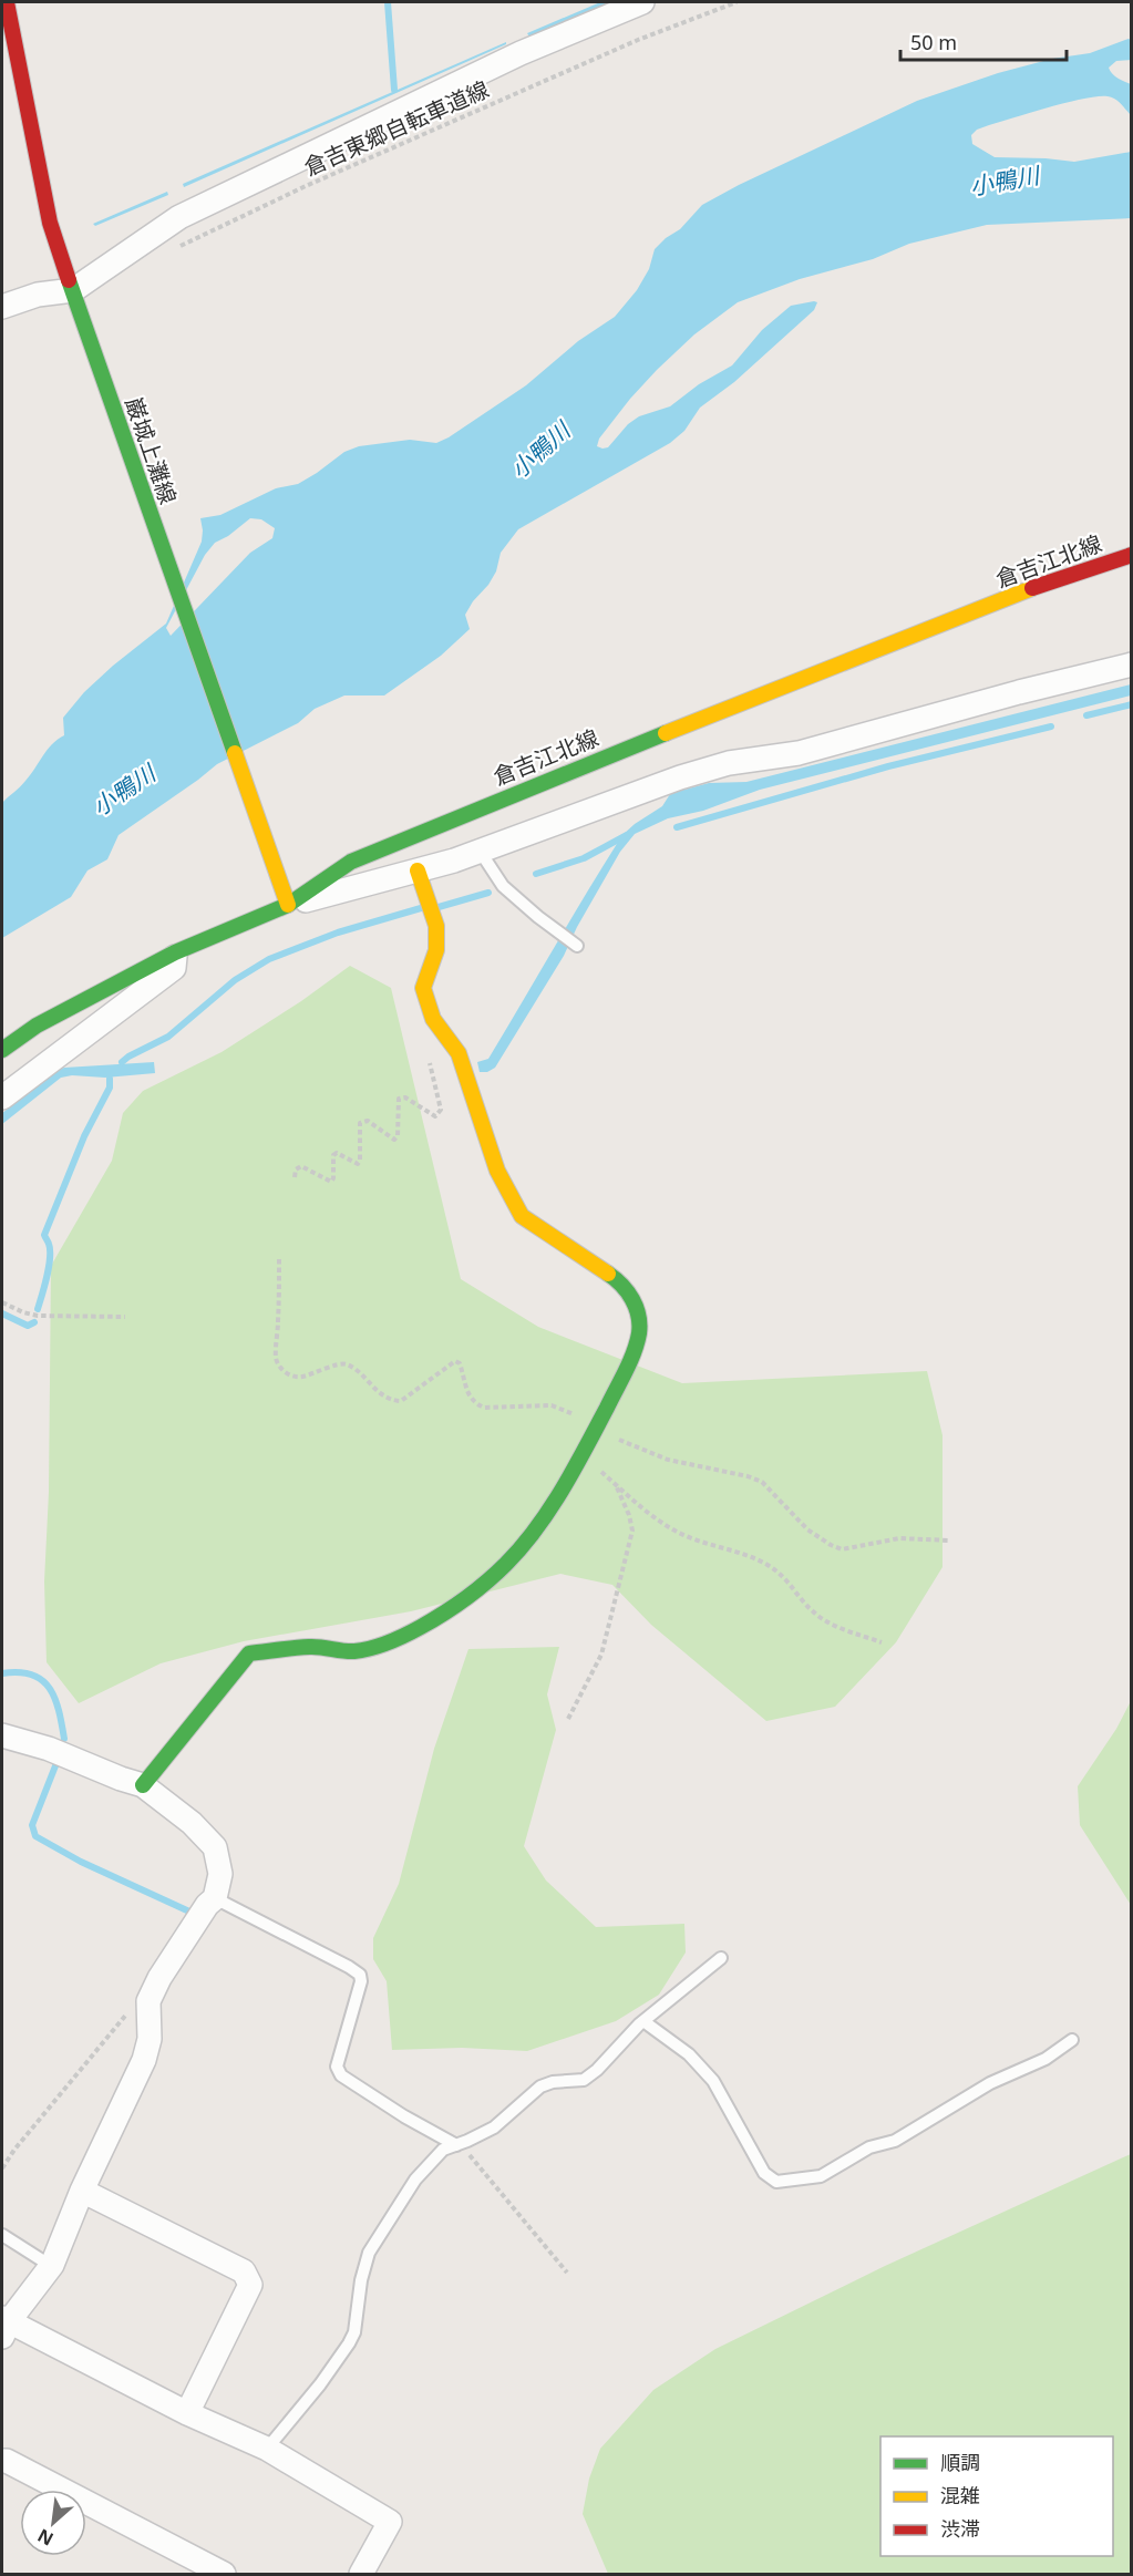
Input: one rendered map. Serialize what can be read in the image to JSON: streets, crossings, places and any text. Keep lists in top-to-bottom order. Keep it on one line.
{"streets":{"main road":["巌城上灘線","倉吉江北線"],"path":["倉吉東郷自転車道線"]},"crossings":[["巌城上灘線","倉吉江北線"]],"water":["小鴨川"],"legend":["順調","混雑","渋滞"],"scale_bar":"50 m","north":"bottom left"}
